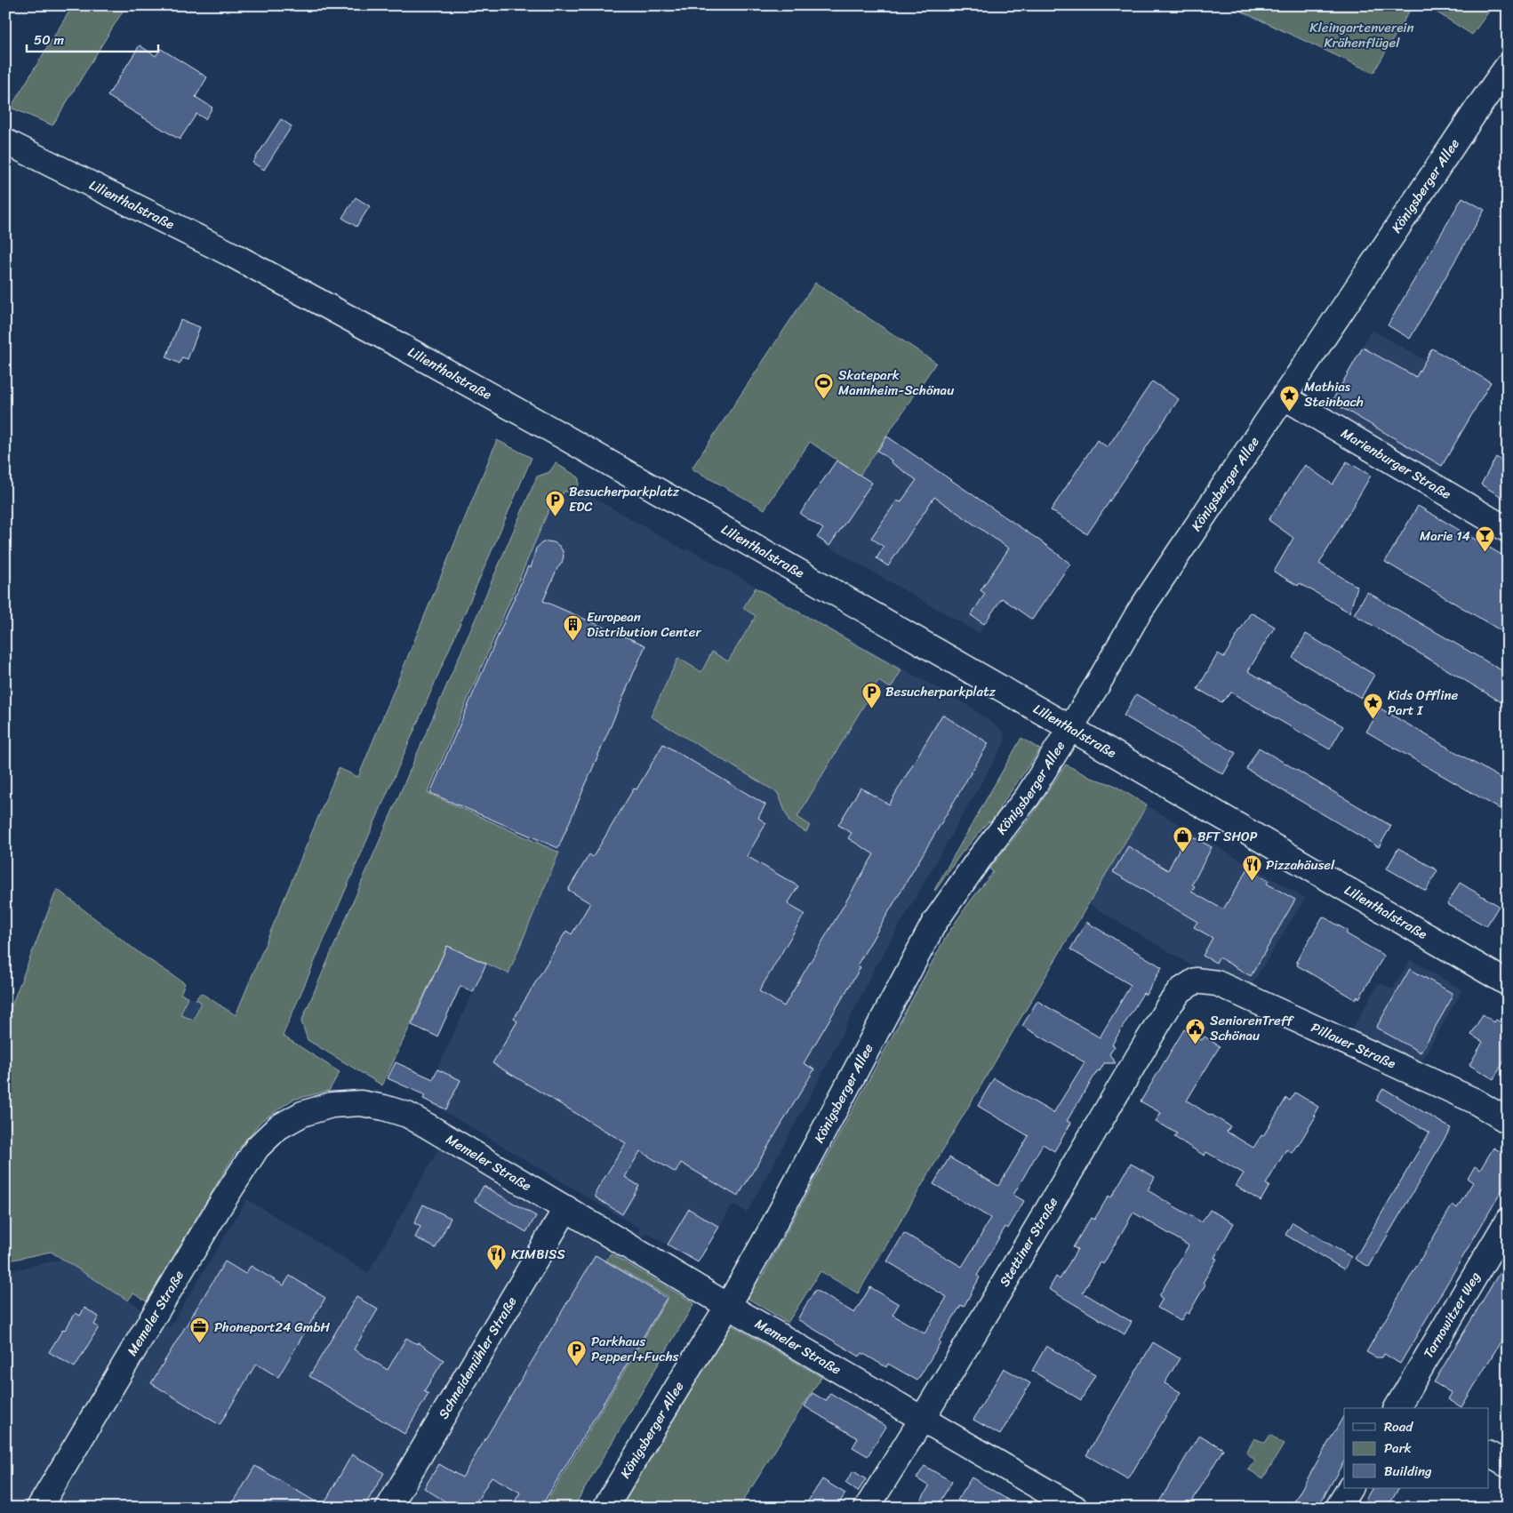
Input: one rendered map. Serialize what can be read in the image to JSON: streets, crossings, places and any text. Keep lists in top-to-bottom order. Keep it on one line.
{"streets":{"street":["Königsberger Allee","Lilienthalstraße","Marienburger Straße","Pillauer Straße","Memeler Straße","Stettiner Straße","Tarnowitzer Weg","Schneidemühler Straße"]},"crossings":[["Königsberger Allee","Lilienthalstraße"],["Königsberger Allee","Marienburger Straße"],["Königsberger Allee","Memeler Straße"],["Pillauer Straße","Stettiner Straße"],["Memeler Straße","Stettiner Straße"],["Memeler Straße","Schneidemühler Straße"]],"parks":["Kleingartenverein Krähenflügel"],"places":{"sports":["Skatepark Mannheim-Schönau"],"place":["Mathias Steinbach","Kids Offline Part I"],"parking":["Besucherparkplatz EDC","Besucherparkplatz","Parkhaus Pepperl+Fuchs"],"bar":["Marie 14"],"building":["European Distribution Center"],"shop":["BFT SHOP"],"restaurant":["Pizzahäusel","KIMBISS"],"public building":["SeniorenTreff Schönau"],"office":["Phoneport24 GmbH"]},"legend":["Road","Park","Building"],"scale_bar":"50 m"}
